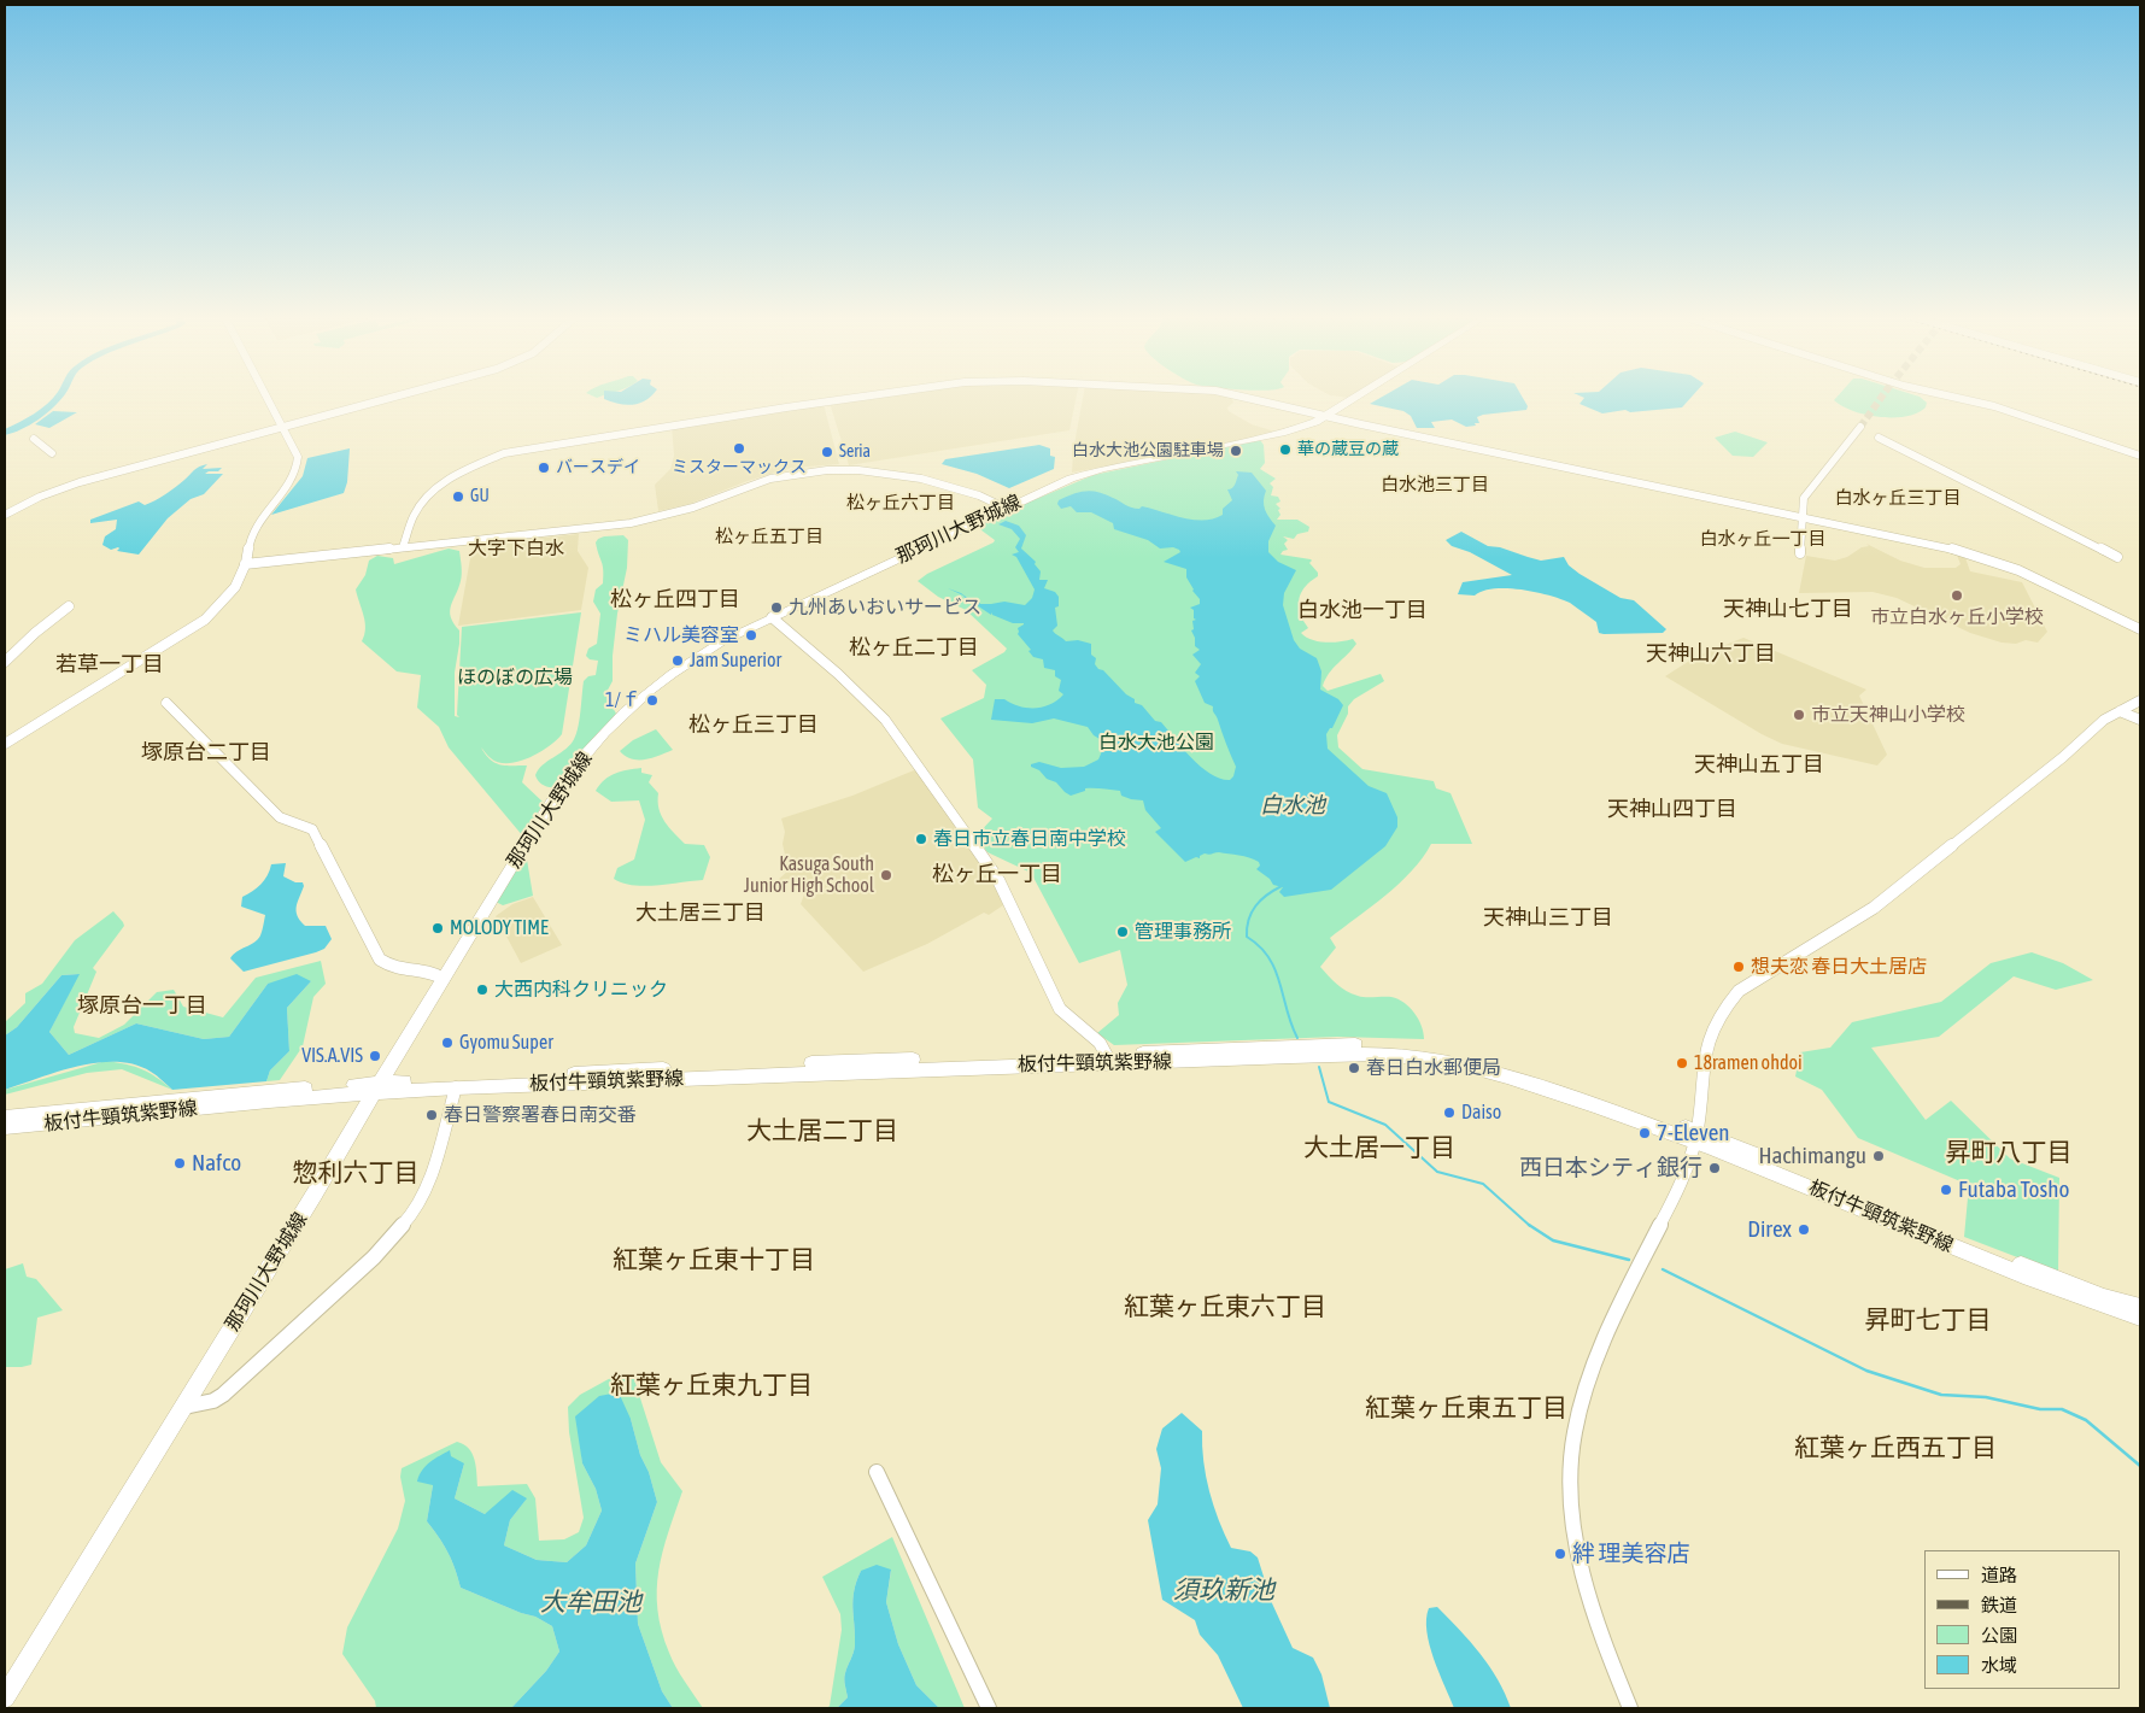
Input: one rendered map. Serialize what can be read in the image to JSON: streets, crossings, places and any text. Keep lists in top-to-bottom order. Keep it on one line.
{"streets":{"main road":["那珂川大野城線","板付牛頸筑紫野線"]},"crossings":[["那珂川大野城線","板付牛頸筑紫野線"]],"districts":["白水池三丁目","白水ヶ丘三丁目","松ヶ丘六丁目","松ヶ丘五丁目","白水ヶ丘一丁目","大字下白水","松ヶ丘四丁目","天神山七丁目","白水池一丁目","松ヶ丘二丁目","天神山六丁目","若草一丁目","松ヶ丘三丁目","塚原台二丁目","天神山五丁目","天神山四丁目","松ヶ丘一丁目","大土居三丁目","天神山三丁目","塚原台一丁目","大土居二丁目","大土居一丁目","昇町八丁目","惣利六丁目","紅葉ヶ丘東十丁目","紅葉ヶ丘東六丁目","昇町七丁目","紅葉ヶ丘東九丁目","紅葉ヶ丘東五丁目","紅葉ヶ丘西五丁目"],"water":["白水池","須玖新池","大牟田池"],"parks":["ほのぼの広場","白水大池公園"],"places":["ミスターマックス","華の蔵豆の蔵","白水大池公園駐車場","Seria","バースデイ","GU","市立白水ヶ丘小学校","九州あいおいサービス","ミハル美容室","Jam Superior","1/ｆ","市立天神山小学校","春日市立春日南中学校","Kasuga South Junior High School","MOLODY TIME","管理事務所","想夫恋 春日大土居店","大西内科クリニック","Gyomu Super","VIS.A.VIS","18ramen ohdoi","春日白水郵便局","Daiso","春日警察署春日南交番","7-Eleven","Hachimangu","Nafco","西日本シティ銀行","Futaba Tosho","Direx","絆 理美容店"],"legend":["道路","鉄道","公園","水域"]}
